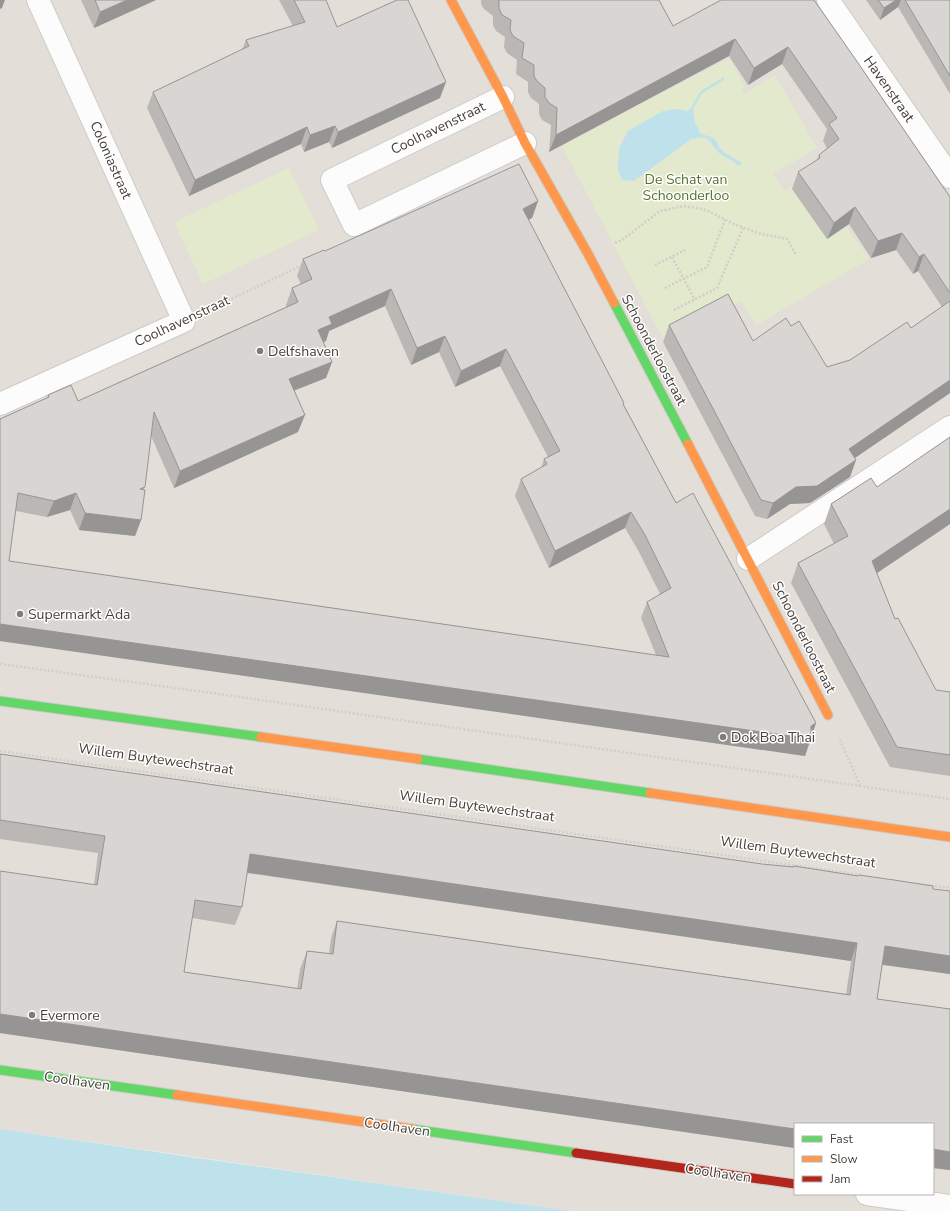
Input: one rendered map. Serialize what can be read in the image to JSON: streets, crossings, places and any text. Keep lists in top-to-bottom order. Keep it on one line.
{"streets":{"street":["Havenstraat","Coolhavenstraat","Coloniastraat","Schoonderloostraat","Coolhaven"],"path":["Willem Buytewechstraat"]},"crossings":[["Coolhavenstraat","Coloniastraat"],["Coolhavenstraat","Schoonderloostraat"]],"parks":["De Schat van Schoonderloo"],"places":["Delfshaven","Supermarkt Ada","Dok Boa Thai","Evermore"],"legend":["Fast","Slow","Jam"]}
